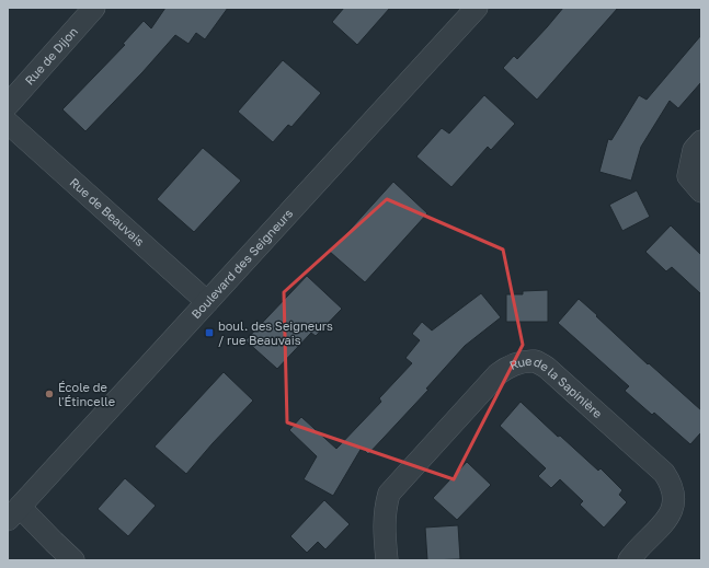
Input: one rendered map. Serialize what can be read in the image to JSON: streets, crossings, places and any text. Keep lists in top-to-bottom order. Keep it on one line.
{"streets":{"street":["Rue de Dijon","Rue de Beauvais","Boulevard des Seigneurs","Rue de la Sapinière"]},"crossings":[["Rue de Beauvais","Boulevard des Seigneurs"]],"places":{"transit":["boul. des Seigneurs / rue Beauvais"],"other":["École de l'Étincelle"]}}
